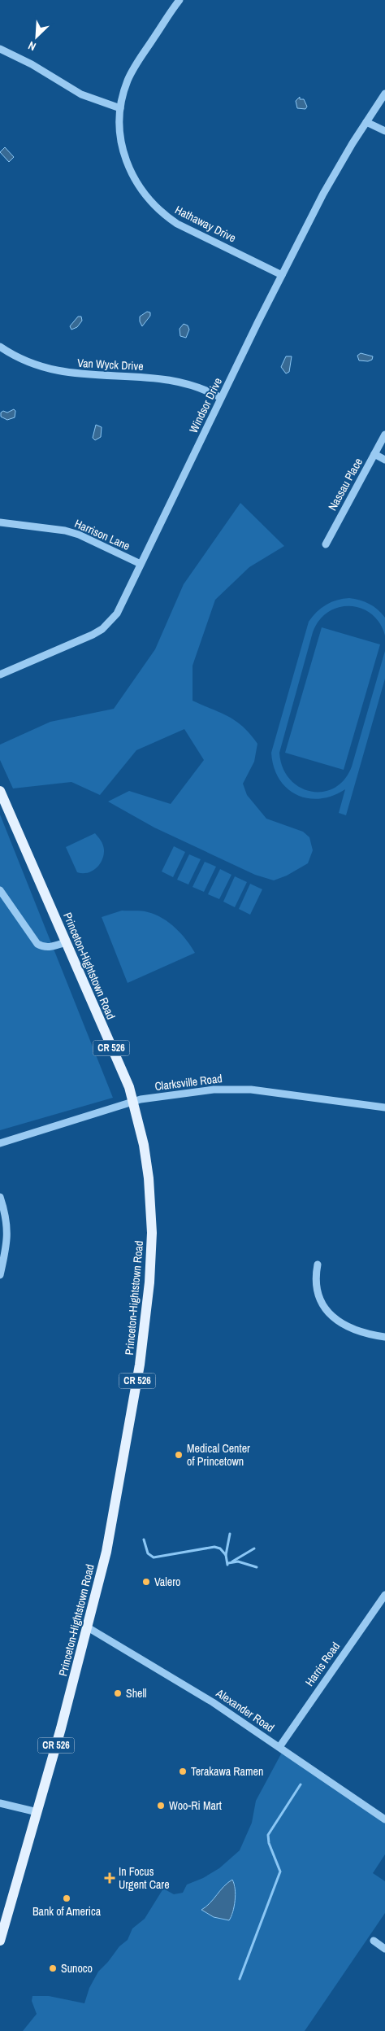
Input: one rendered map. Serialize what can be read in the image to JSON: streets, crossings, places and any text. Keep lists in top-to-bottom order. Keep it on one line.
{"streets":{"main road":["Princeton-Hightstown Road","CR 526"],"street":["Hathaway Drive","Van Wyck Drive","Windsor Drive","Nassau Place","Harrison Lane","Clarksville Road","Harris Road","Alexander Road"]},"crossings":[["Hathaway Drive","Windsor Drive"],["Van Wyck Drive","Windsor Drive"],["Windsor Drive","Harrison Lane"],["Princeton-Hightstown Road","Clarksville Road"],["Princeton-Hightstown Road","Alexander Road"],["Harris Road","Alexander Road"]],"places":{"other":["Medical Center of Princetown","Valero","Shell","Terakawa Ramen","Woo-Ri Mart","Bank of America","Sunoco"],"health":["In Focus Urgent Care"]},"north":"bottom left"}
